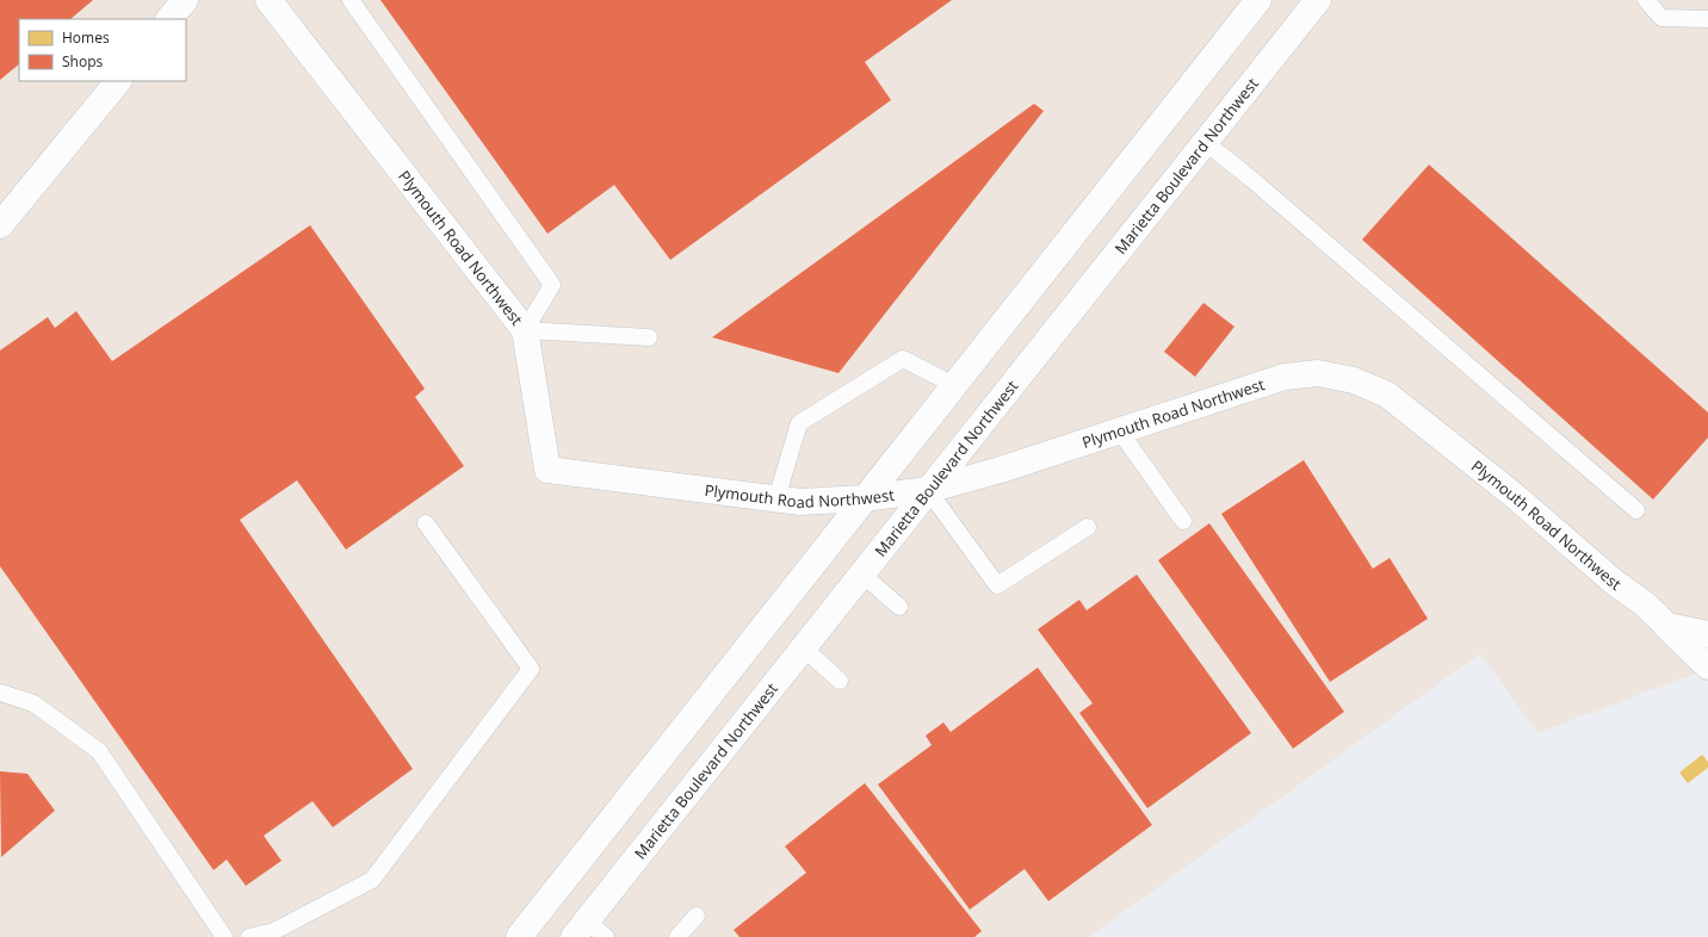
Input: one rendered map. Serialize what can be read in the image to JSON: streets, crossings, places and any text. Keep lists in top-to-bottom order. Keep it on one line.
{"streets":{"main road":["Marietta Boulevard Northwest","Plymouth Road Northwest"]},"crossings":[["Marietta Boulevard Northwest","Plymouth Road Northwest"]],"legend":["Homes","Shops"]}
